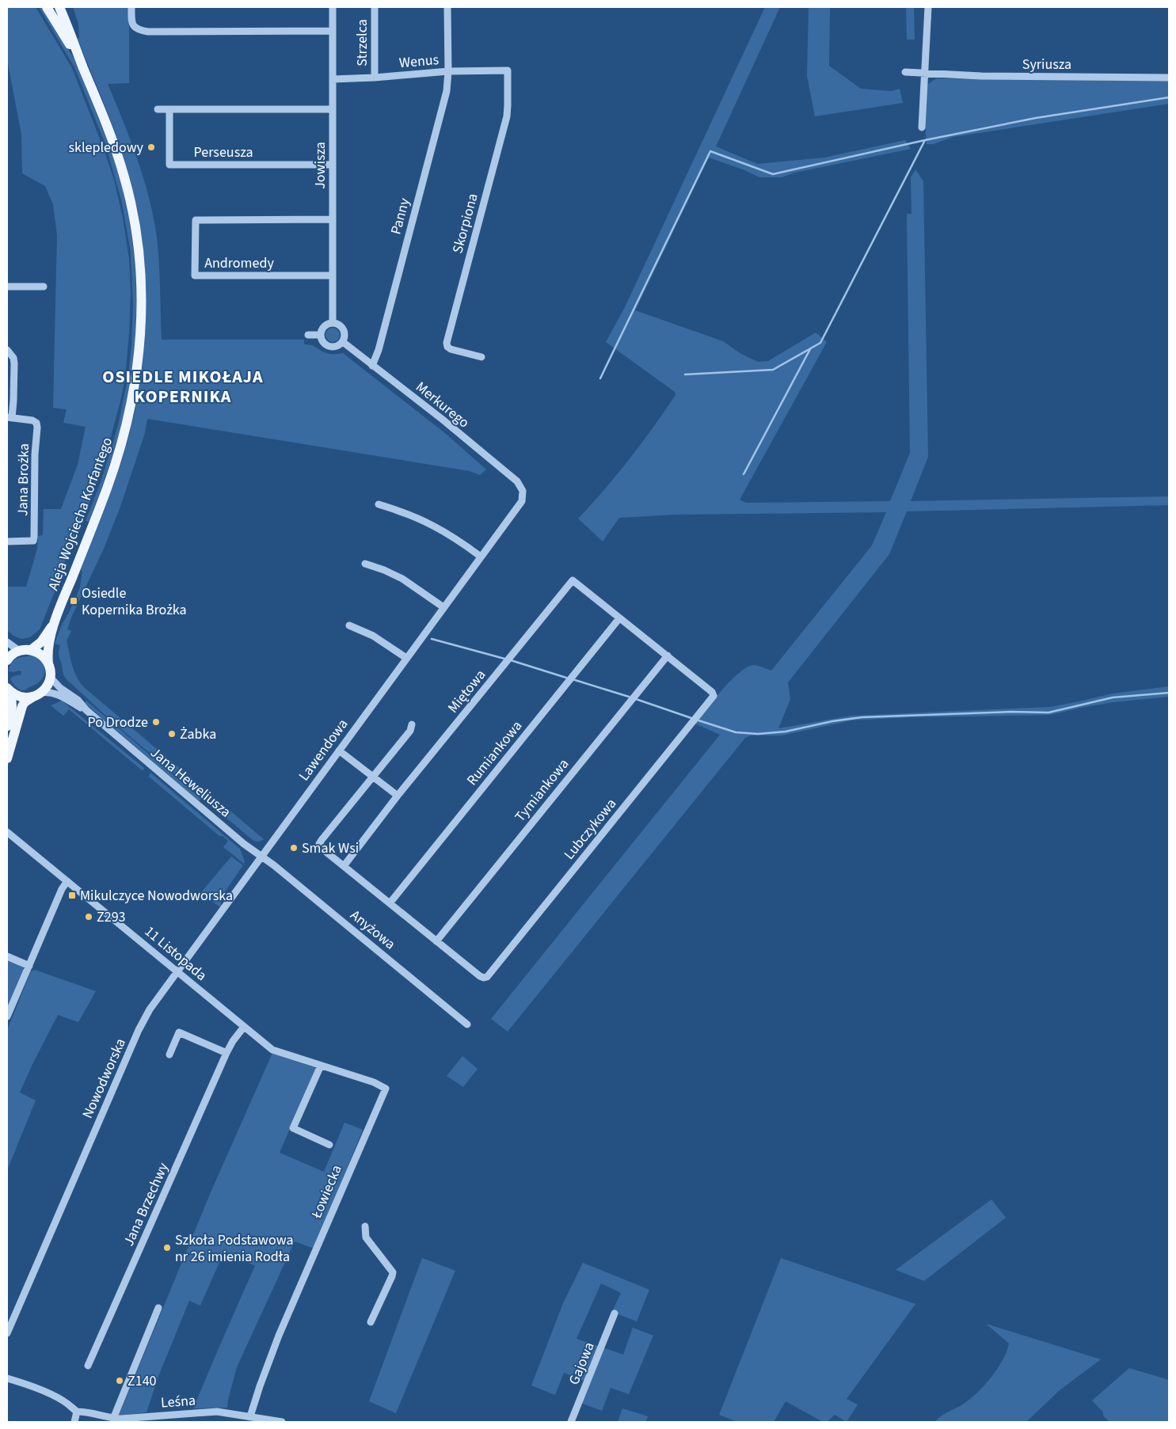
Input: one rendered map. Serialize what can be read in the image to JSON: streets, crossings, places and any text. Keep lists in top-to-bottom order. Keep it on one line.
{"streets":{"main road":["Aleja Wojciecha Korfantego"],"street":["Strzelca","Wenus","Syriusza","Perseusza","Jowisza","Panny","Skorpiona","Andromedy","Merkurego","Jana Brożka","Miętowa","Lawendowa","Rumiankowa","Jana Heweliusza","Tymiankowa","Lubczykowa","Anyżowa","11 Listopada","Nowodworska","Łowiecka","Jana Brzechwy","Gajowa","Leśna"]},"crossings":[["Strzelca","Wenus"],["Wenus","Jowisza"],["Wenus","Panny"],["Wenus","Skorpiona"],["Perseusza","Jowisza"],["Jowisza","Andromedy"],["Jowisza","Merkurego"],["Panny","Merkurego"],["Merkurego","Lawendowa"],["Aleja Wojciecha Korfantego","Jana Heweliusza"],["Miętowa","Rumiankowa"],["Miętowa","Lubczykowa"],["Lawendowa","Jana Heweliusza"],["Lawendowa","Anyżowa"],["Lawendowa","Nowodworska"],["Rumiankowa","Lubczykowa"],["Jana Heweliusza","Anyżowa"],["Jana Heweliusza","Nowodworska"],["Tymiankowa","Lubczykowa"],["Anyżowa","Nowodworska"],["11 Listopada","Nowodworska"],["11 Listopada","Łowiecka"],["11 Listopada","Jana Brzechwy"],["Łowiecka","Leśna"]],"districts":["OSIEDLE MIKOŁAJA KOPERNIKA"],"places":{"other":["sklepledowy","Po Drodze","Żabka","Smak Wsi","Z293","Szkoła Podstawowa nr 26 imienia Rodła","Z140"],"transit":["Osiedle Kopernika Brożka","Mikulczyce Nowodworska"]}}
